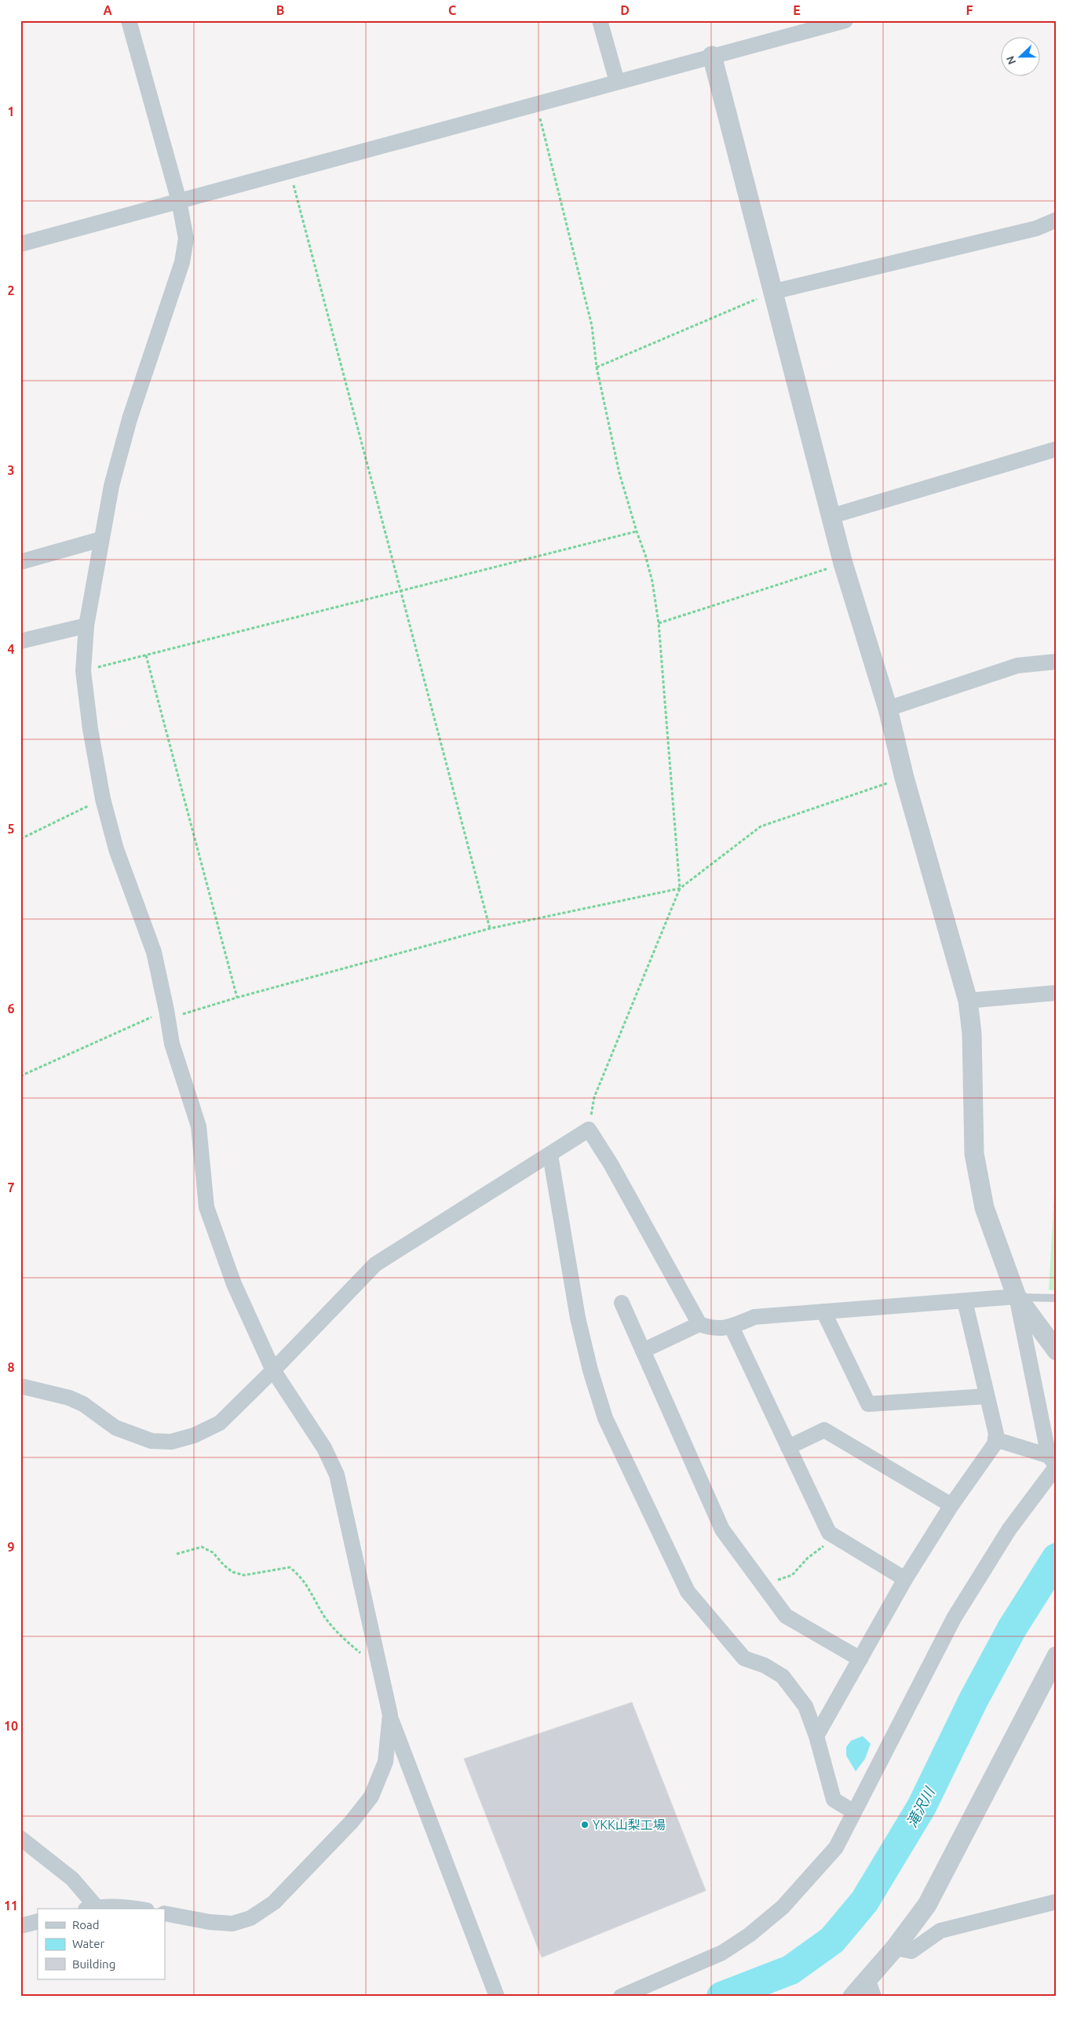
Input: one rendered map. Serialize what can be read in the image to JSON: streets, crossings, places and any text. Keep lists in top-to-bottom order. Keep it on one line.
{"water":["滝沢川"],"places":["YKK山梨工場"],"legend":["Road","Water","Building"],"north":"left","grid":{"columns":["A","B","C","D","E","F"],"rows":["1","2","3","4","5","6","7","8","9","10","11"]}}
